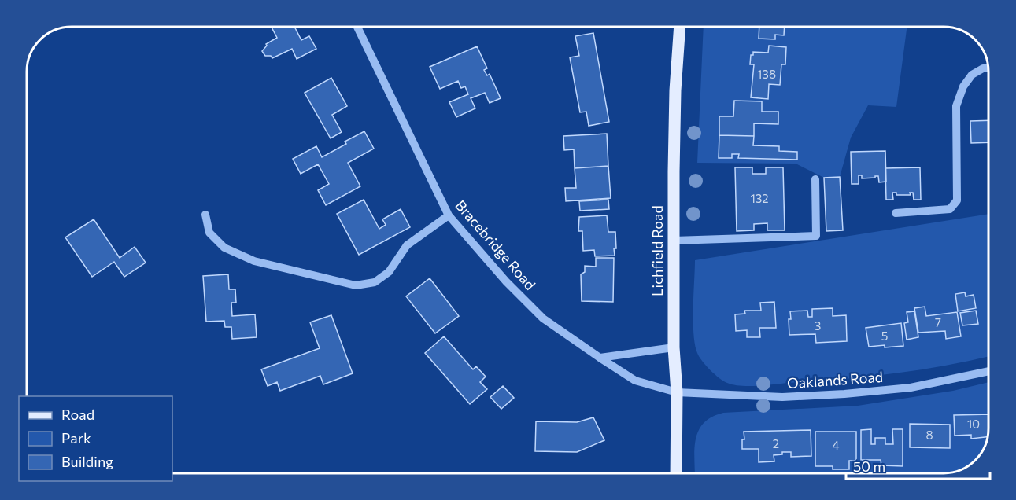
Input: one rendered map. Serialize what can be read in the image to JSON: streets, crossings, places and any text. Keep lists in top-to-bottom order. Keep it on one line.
{"streets":{"main road":["Lichfield Road"],"street":["Bracebridge Road","Oaklands Road"]},"crossings":[["Bracebridge Road","Lichfield Road"],["Bracebridge Road","Oaklands Road"],["Lichfield Road","Oaklands Road"]],"house_numbers":["138","132","7","3","5","10","8","2","4"],"legend":["Road","Park","Building"],"scale_bar":"50 m"}
